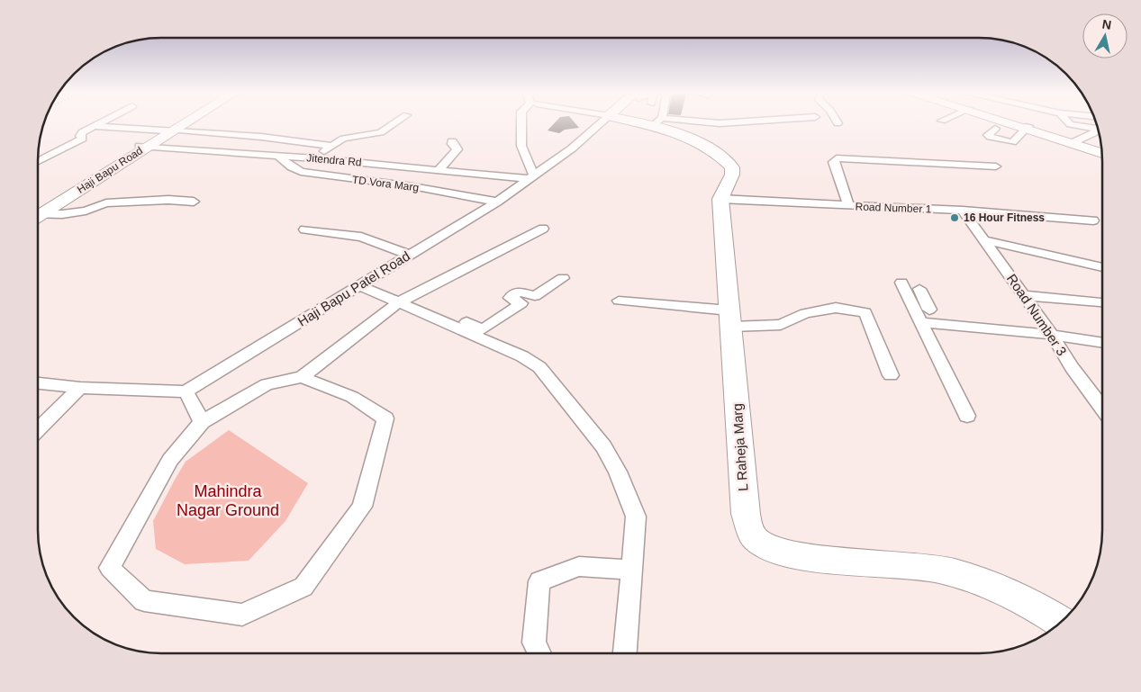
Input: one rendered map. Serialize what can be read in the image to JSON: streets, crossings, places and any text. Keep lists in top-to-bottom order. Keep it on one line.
{"streets":{"street":["Jitendra Rd","Haji Bapu Road","TD Vora Marg","Road Number 1","Haji Bapu Patel Road","Road Number 3","L Raheja Marg"]},"crossings":[["Jitendra Rd","Haji Bapu Road"],["Jitendra Rd","TD Vora Marg"],["Jitendra Rd","Haji Bapu Patel Road"],["TD Vora Marg","Haji Bapu Patel Road"],["Road Number 1","Road Number 3"],["Road Number 1","L Raheja Marg"]],"parks":["Mahindra Nagar Ground"],"places":["16 Hour Fitness"],"north":"top"}
